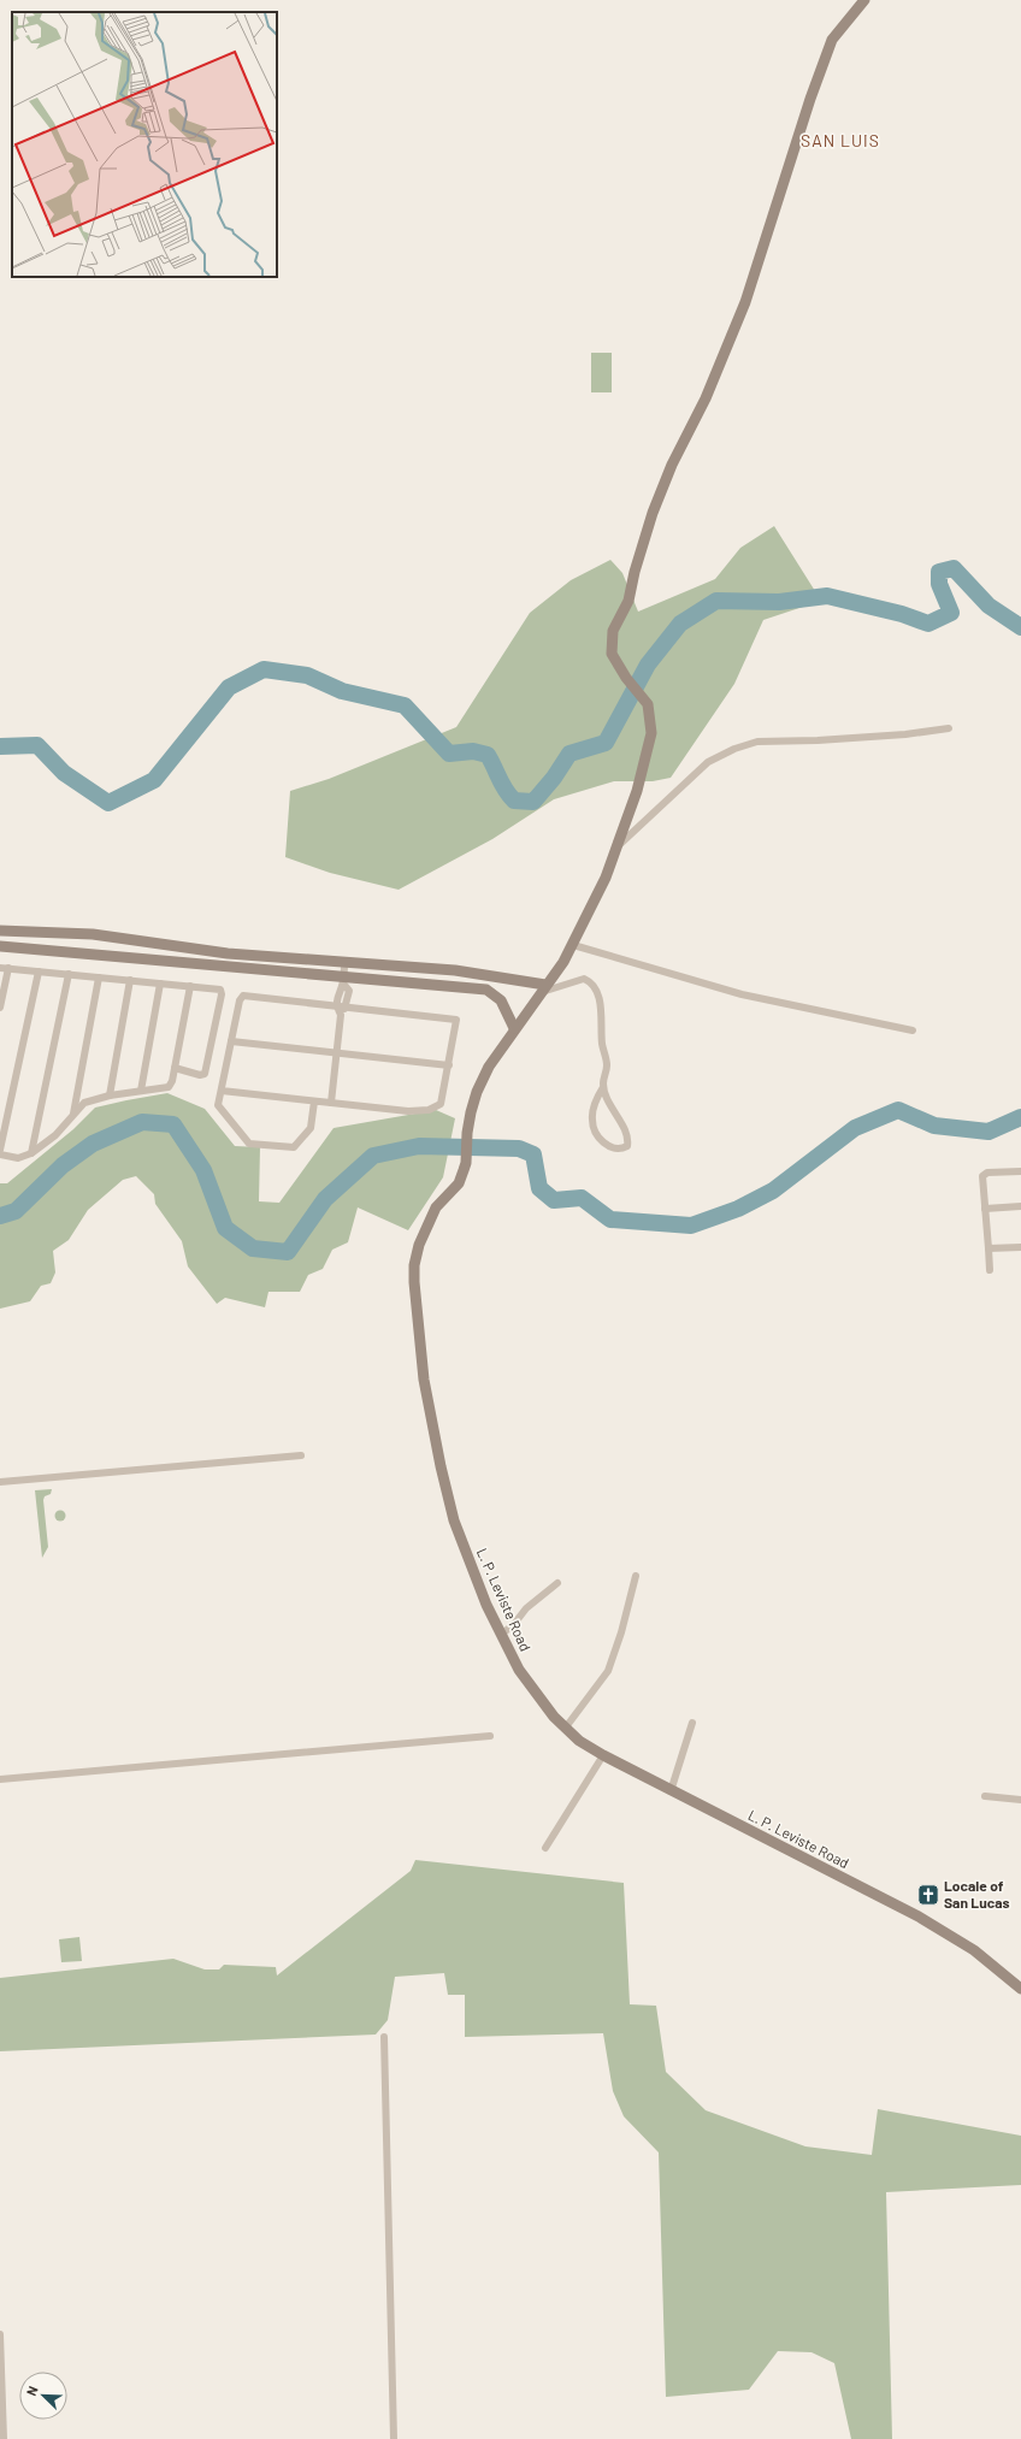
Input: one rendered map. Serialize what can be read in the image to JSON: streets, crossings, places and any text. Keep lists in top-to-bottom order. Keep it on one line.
{"streets":{"main road":["L. P. Leviste Road"]},"districts":["SAN LUIS"],"places":{"church":["Locale of San Lucas"]},"north":"top left"}
